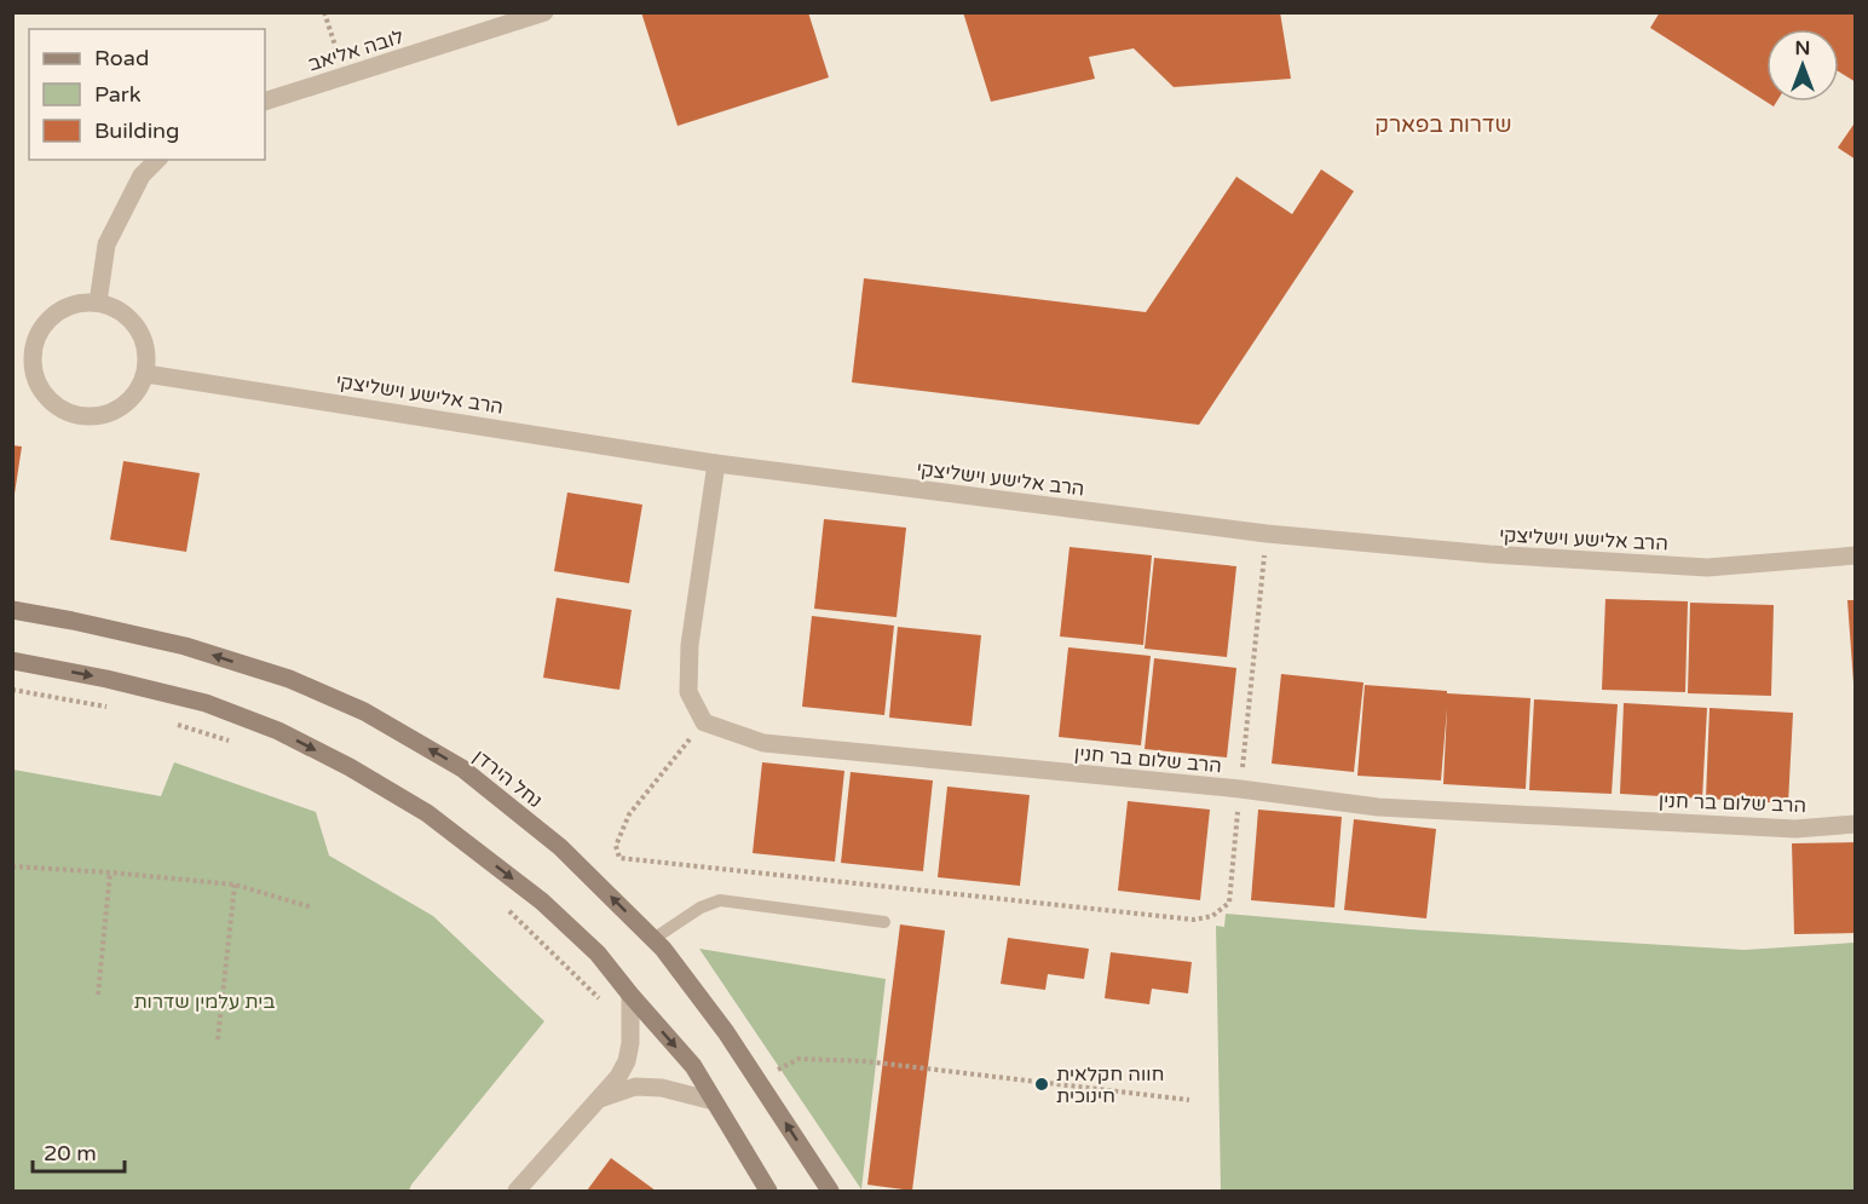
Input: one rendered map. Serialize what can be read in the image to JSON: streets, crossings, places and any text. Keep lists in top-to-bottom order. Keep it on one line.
{"streets":{"main road":["נחל הירדן"],"street":["לובה אליאב","הרב אלישע וישליצקי","הרב שלום בר חנין"]},"districts":["שדרות בפארק"],"parks":["בית עלמין שדרות"],"places":["חווה חקלאית חינוכית"],"legend":["Road","Park","Building"],"scale_bar":"20 m","north":"top"}
